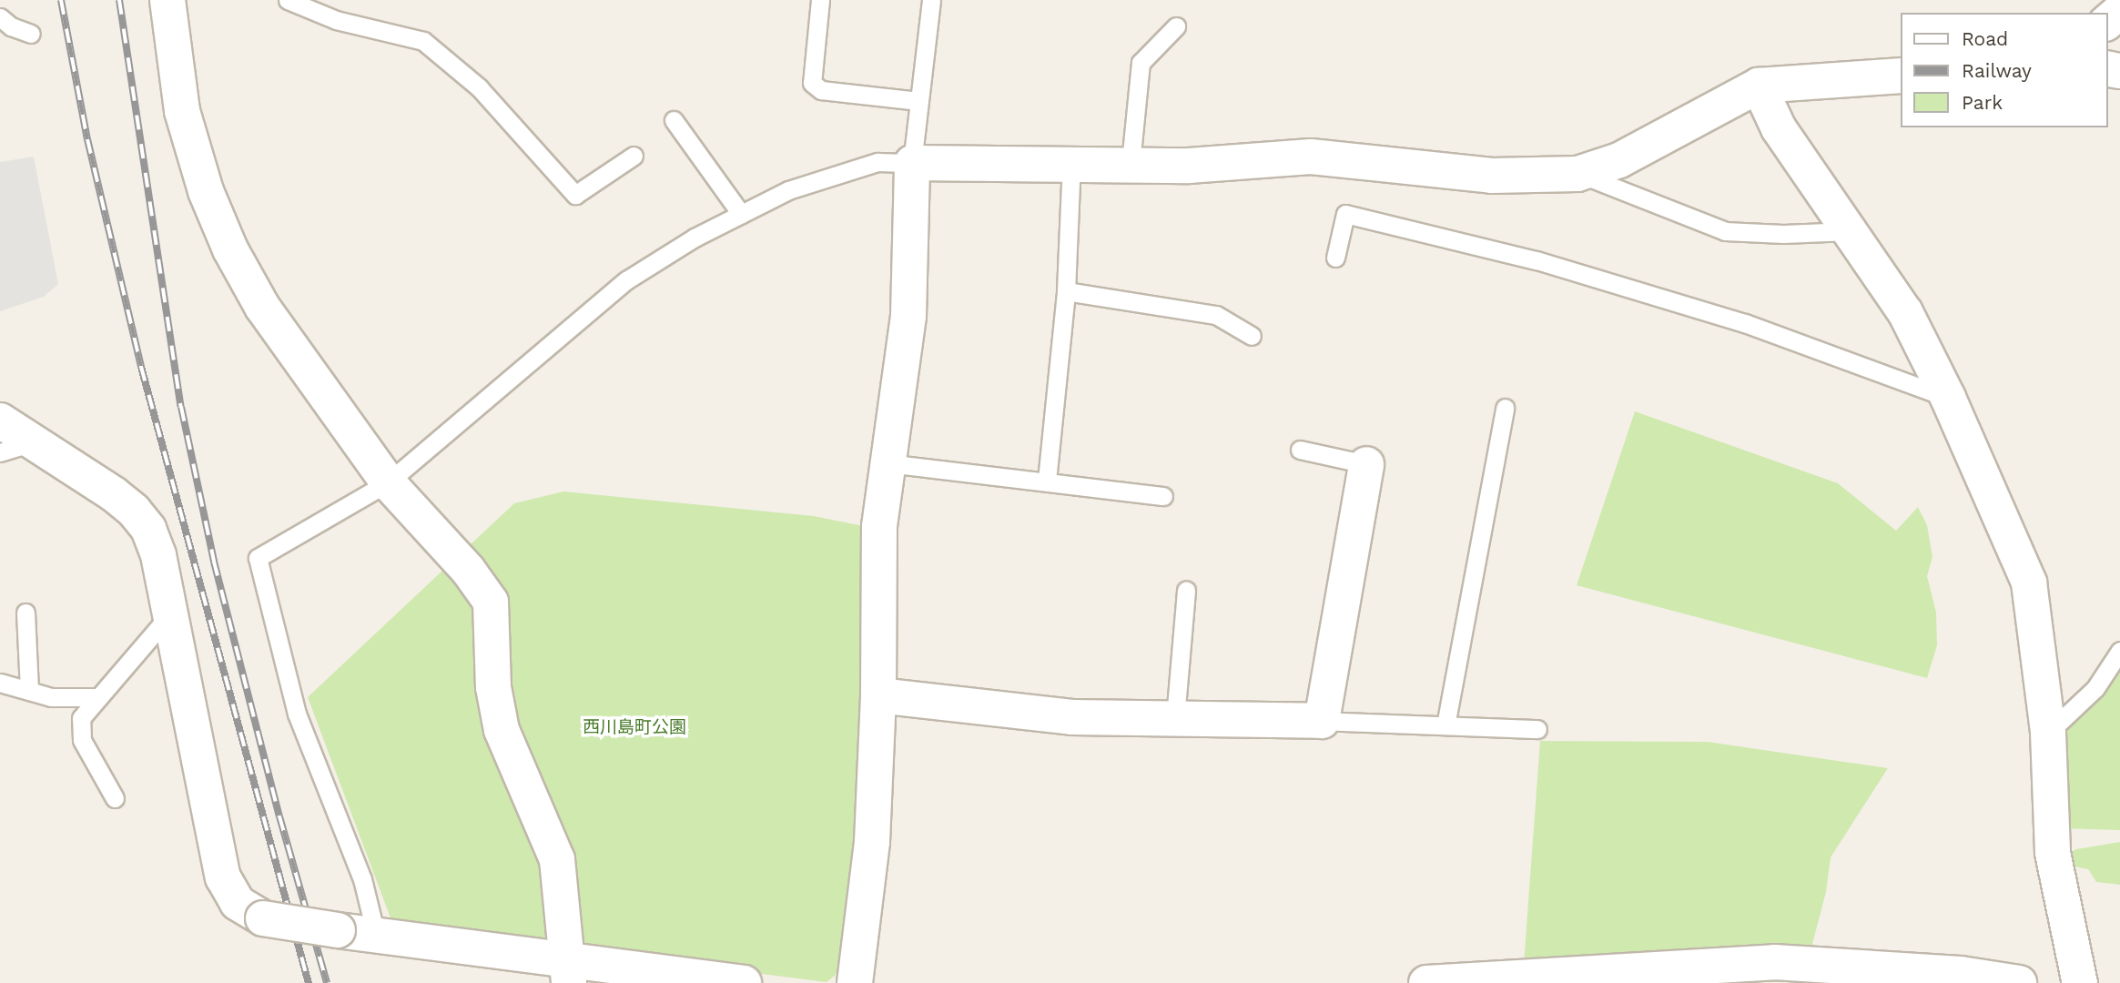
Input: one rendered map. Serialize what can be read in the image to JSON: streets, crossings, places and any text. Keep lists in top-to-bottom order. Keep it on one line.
{"parks":["西川島町公園"],"legend":["Road","Railway","Park"]}
